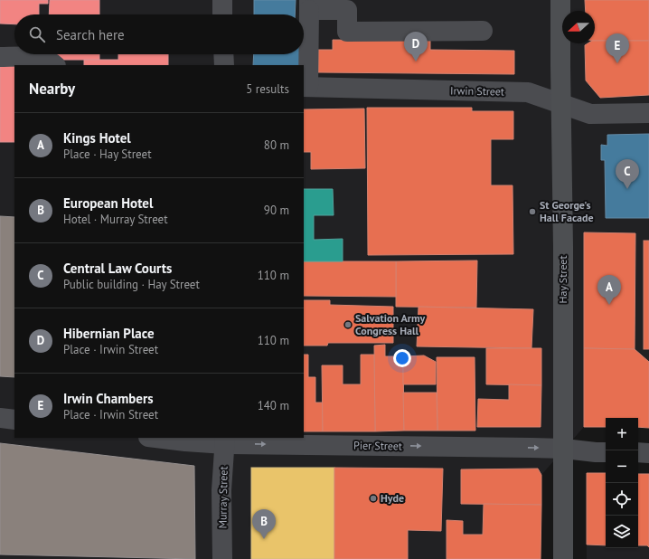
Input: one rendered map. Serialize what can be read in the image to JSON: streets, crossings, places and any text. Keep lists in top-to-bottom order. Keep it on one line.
{"streets":{"main road":["Hay Street"],"street":["Irwin Street","Pier Street","Murray Street"]},"crossings":[["Irwin Street","Hay Street"],["Hay Street","Pier Street"],["Pier Street","Murray Street"]],"one_way":["Pier Street"],"places":["St George's Hall Facade","Salvation Army Congress Hall","Hyde"],"north":"left","page":{"search":"Search here","pins":["D","E","C","A","B"],"heading":["Nearby","5 results"],"list":[{"mark":"A","name":"Kings Hotel","note":"Place · Hay Street","value":"80 m"},{"mark":"B","name":"European Hotel","note":"Hotel · Murray Street","value":"90 m"},{"mark":"C","name":"Central Law Courts","note":"Public building · Hay Street","value":"110 m"},{"mark":"D","name":"Hibernian Place","note":"Place · Irwin Street","value":"110 m"},{"mark":"E","name":"Irwin Chambers","note":"Place · Irwin Street","value":"140 m"}],"map_buttons":["+","−"]}}
